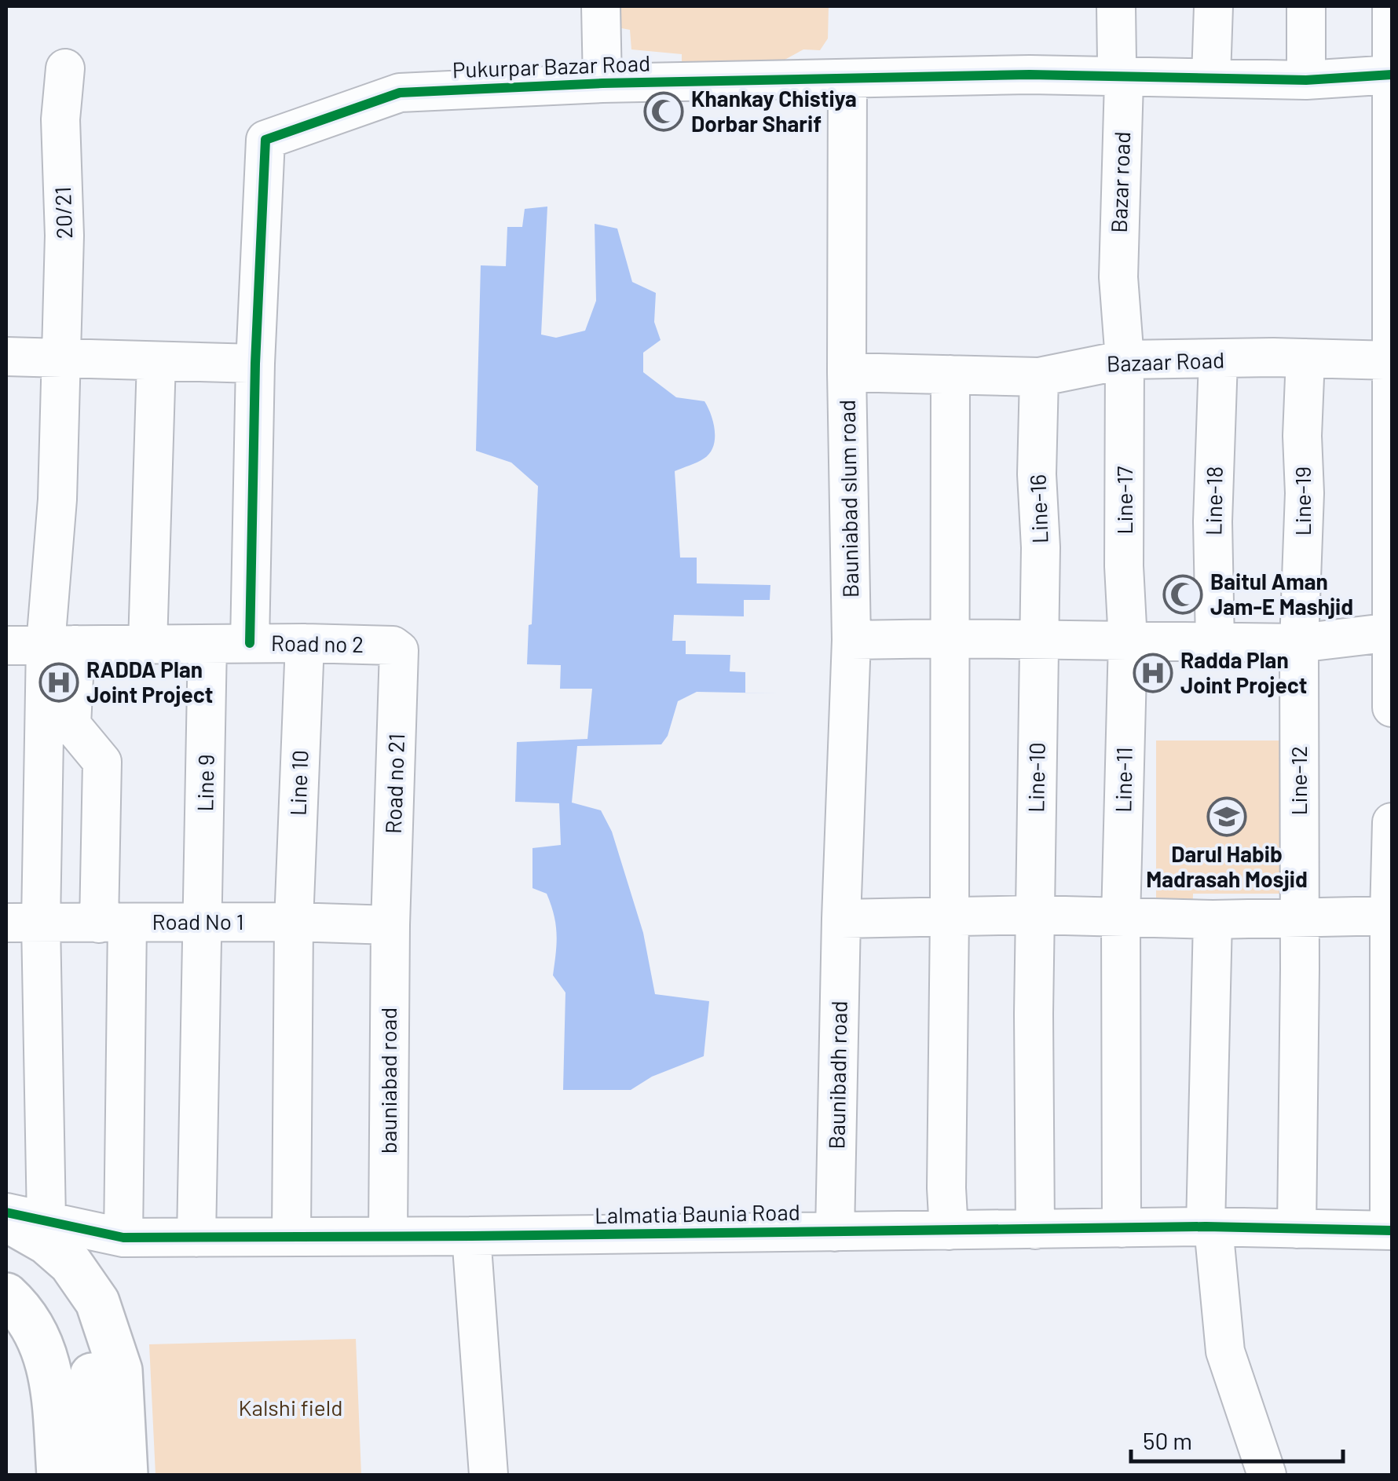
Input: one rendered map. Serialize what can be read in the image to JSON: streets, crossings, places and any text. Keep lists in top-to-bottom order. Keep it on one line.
{"streets":{"street":["Pukurpar Bazar Road","Bazar road","20/21","Bazaar Road","Bauniabad slum road","Line-17","Line-18","Line-19","Line-16","Road no 2","Line-10","Line-11","Line-12","Line 9","Line 10","Road no 21","Road No 1","Baunibadh road","bauniabad road","Lalmatia Baunia Road"]},"crossings":[["Pukurpar Bazar Road","Bazar road"],["Pukurpar Bazar Road","Bauniabad slum road"],["Bazar road","Bazaar Road"],["Bazar road","Line-17"],["20/21","Road no 2"],["Bazaar Road","Bauniabad slum road"],["Bazaar Road","Line-17"],["Bazaar Road","Line-18"],["Bazaar Road","Line-19"],["Bazaar Road","Line-16"],["Bauniabad slum road","Baunibadh road"],["Line-17","Line-11"],["Line-19","Line-12"],["Line-16","Line-10"],["Road no 2","Line 9"],["Road no 2","Line 10"],["Road no 2","Road no 21"],["Line-10","Lalmatia Baunia Road"],["Line-11","Lalmatia Baunia Road"],["Line-12","Lalmatia Baunia Road"],["Line 9","Road No 1"],["Line 9","Lalmatia Baunia Road"],["Line 10","Road No 1"],["Line 10","Lalmatia Baunia Road"],["Road no 21","Road No 1"],["Road no 21","bauniabad road"],["Road No 1","bauniabad road"],["Baunibadh road","Lalmatia Baunia Road"],["bauniabad road","Lalmatia Baunia Road"]],"parks":["Kalshi field"],"places":{"mosque":["Khankay Chistiya Dorbar Sharif","Baitul Aman Jam-E Mashjid"],"hospital":["Radda Plan Joint Project","RADDA Plan Joint Project"],"school or university":["Darul Habib Madrasah Mosjid"]},"scale_bar":"50 m"}
